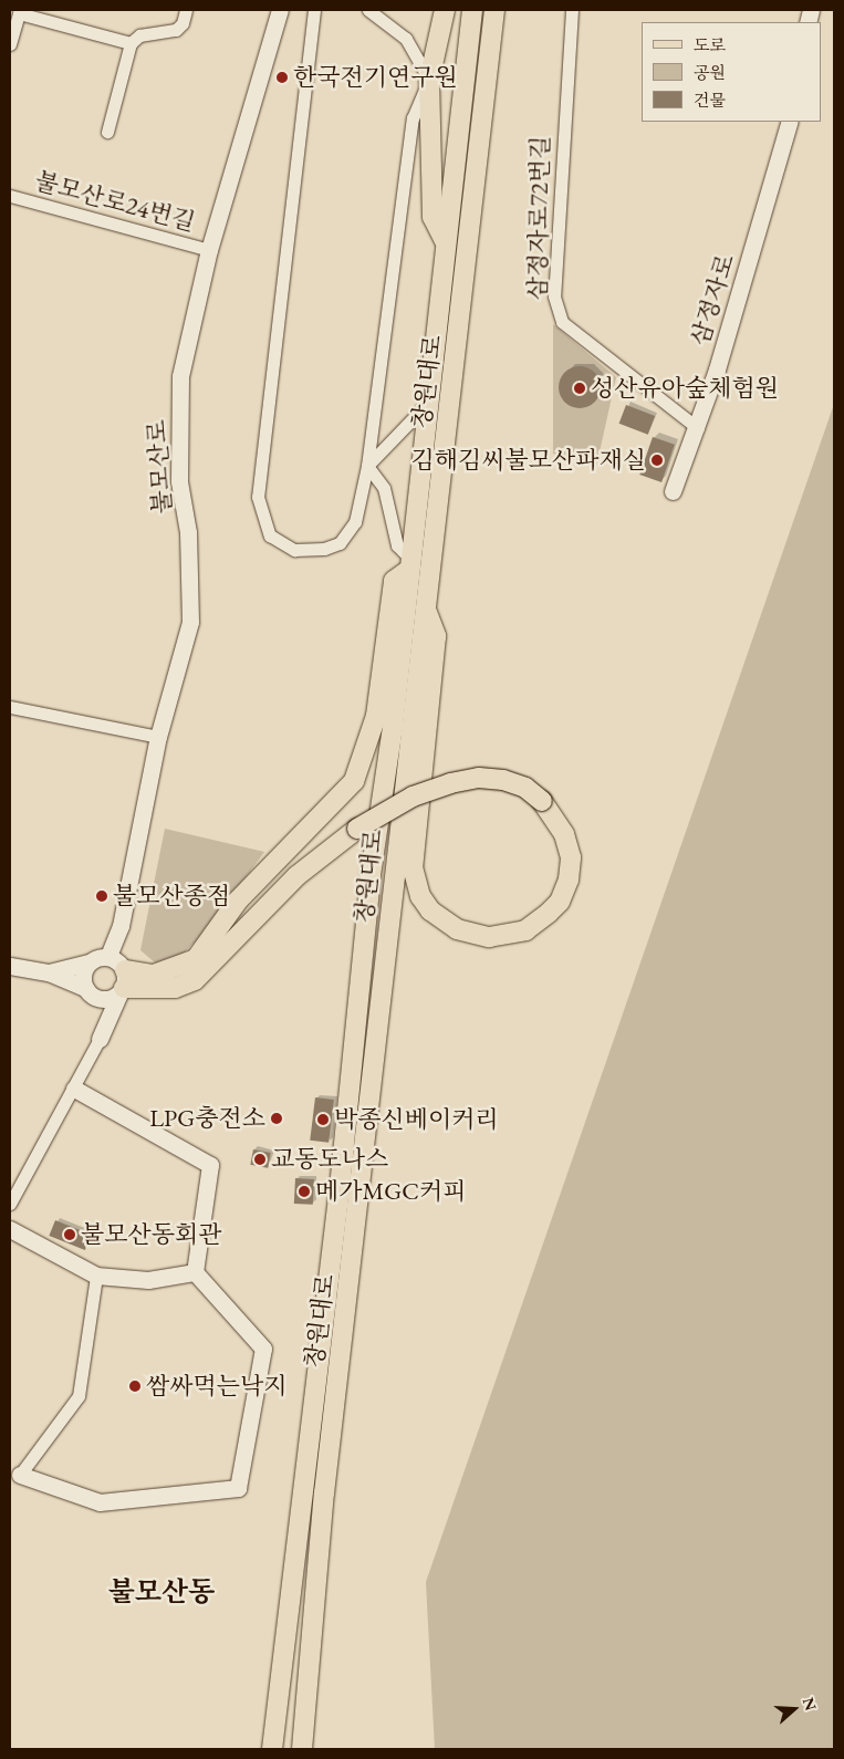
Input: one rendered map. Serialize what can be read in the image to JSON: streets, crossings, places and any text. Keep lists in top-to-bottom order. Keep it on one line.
{"streets":{"main road":["창원대로"],"street":["불모산로24번길","삼정자로72번길","삼정자로","불모산로"]},"crossings":[["불모산로24번길","불모산로"],["삼정자로72번길","삼정자로"]],"districts":["불모산동"],"places":["한국전기연구원","성산유아숲체험원","김해김씨불모산파재실","불모산종점","LPG충전소","박종신베이커리","교동도나스","메가MGC커피","불모산동회관","쌈싸먹는낙지"],"legend":["도로","공원","건물"],"north":"right"}
